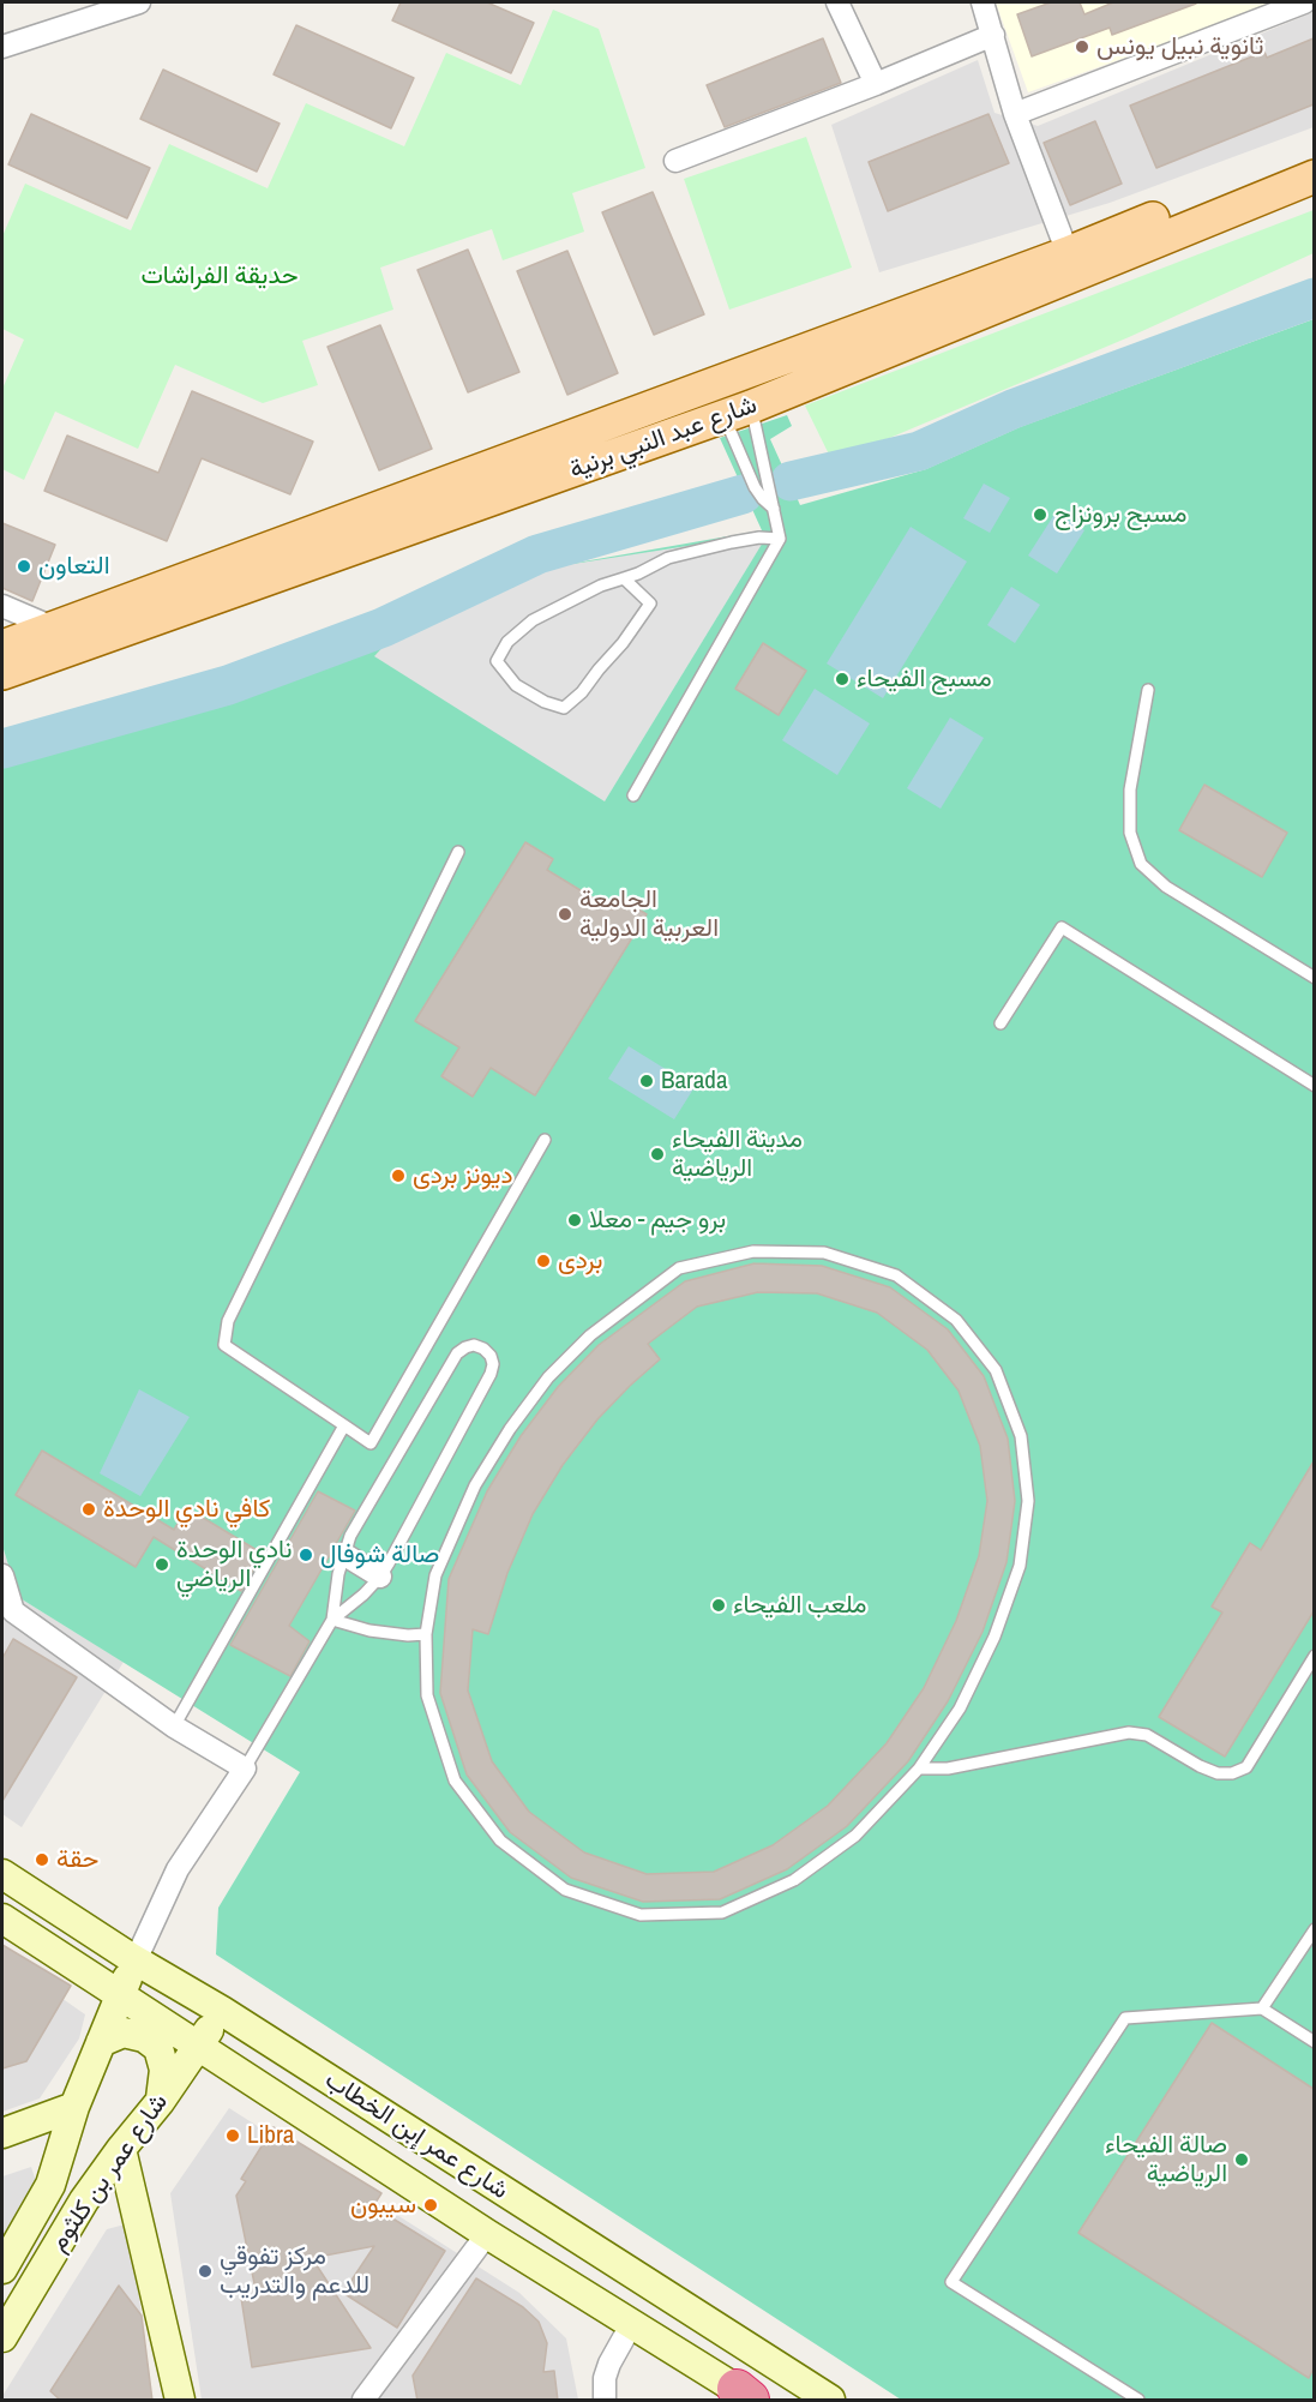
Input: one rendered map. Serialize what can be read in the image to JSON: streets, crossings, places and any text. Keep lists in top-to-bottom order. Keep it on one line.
{"streets":{"main road":["شارع عبد النبي برنية","شارع عمر إبن الخطاب","شارع عمر بن كلثوم"]},"crossings":[["شارع عمر إبن الخطاب","شارع عمر بن كلثوم"]],"parks":["حديقة الفراشات"],"places":["ثانوية نبيل يونس","مسبح برونزاج","التعاون","مسبح الفيحاء","الجامعة العربية الدولية","Barada","مدينة الفيحاء الرياضية","ديونز بردى","برو جيم - معلا","بردى","كافي نادي الوحدة","صالة شوفال","نادي الوحدة الرياضي","ملعب الفيحاء","حقة","Libra","صالة الفيحاء الرياضية","سيبون","مركز تفوقي للدعم والتدريب"]}
